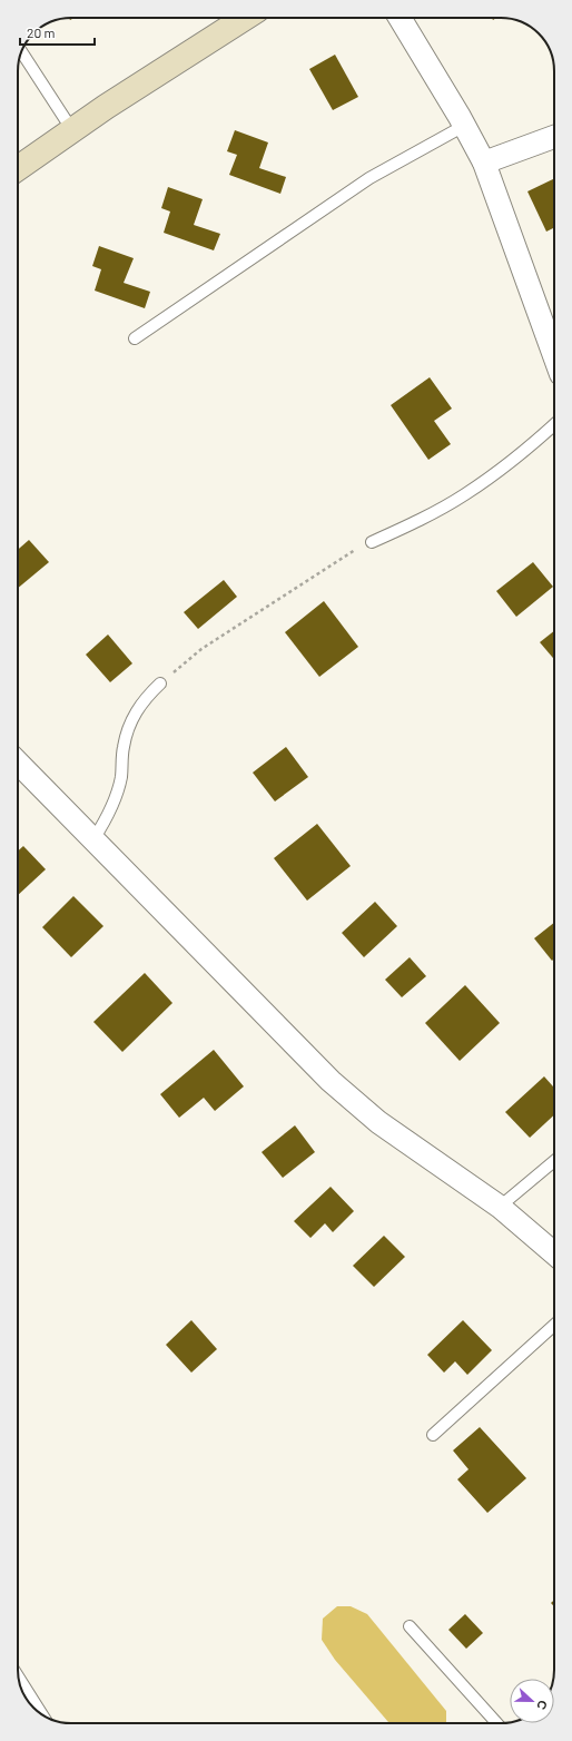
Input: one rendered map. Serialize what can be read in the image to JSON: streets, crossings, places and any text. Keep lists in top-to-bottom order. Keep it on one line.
{"scale_bar":"20 m","north":"right"}
